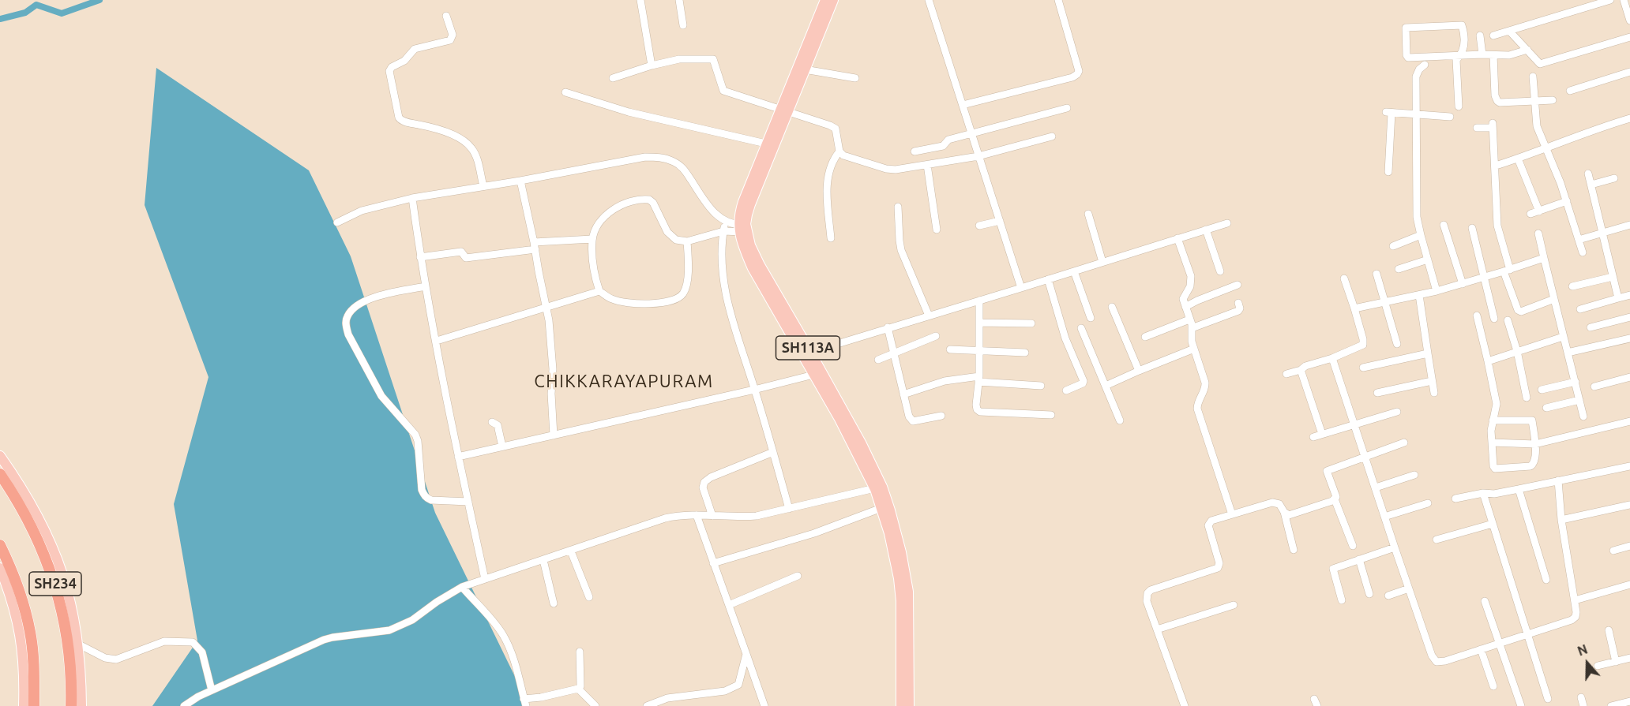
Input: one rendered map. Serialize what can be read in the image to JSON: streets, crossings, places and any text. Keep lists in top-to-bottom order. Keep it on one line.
{"streets":{"highway":["SH234"],"main road":["SH113A"]},"districts":["CHIKKARAYAPURAM"],"north":"top"}
